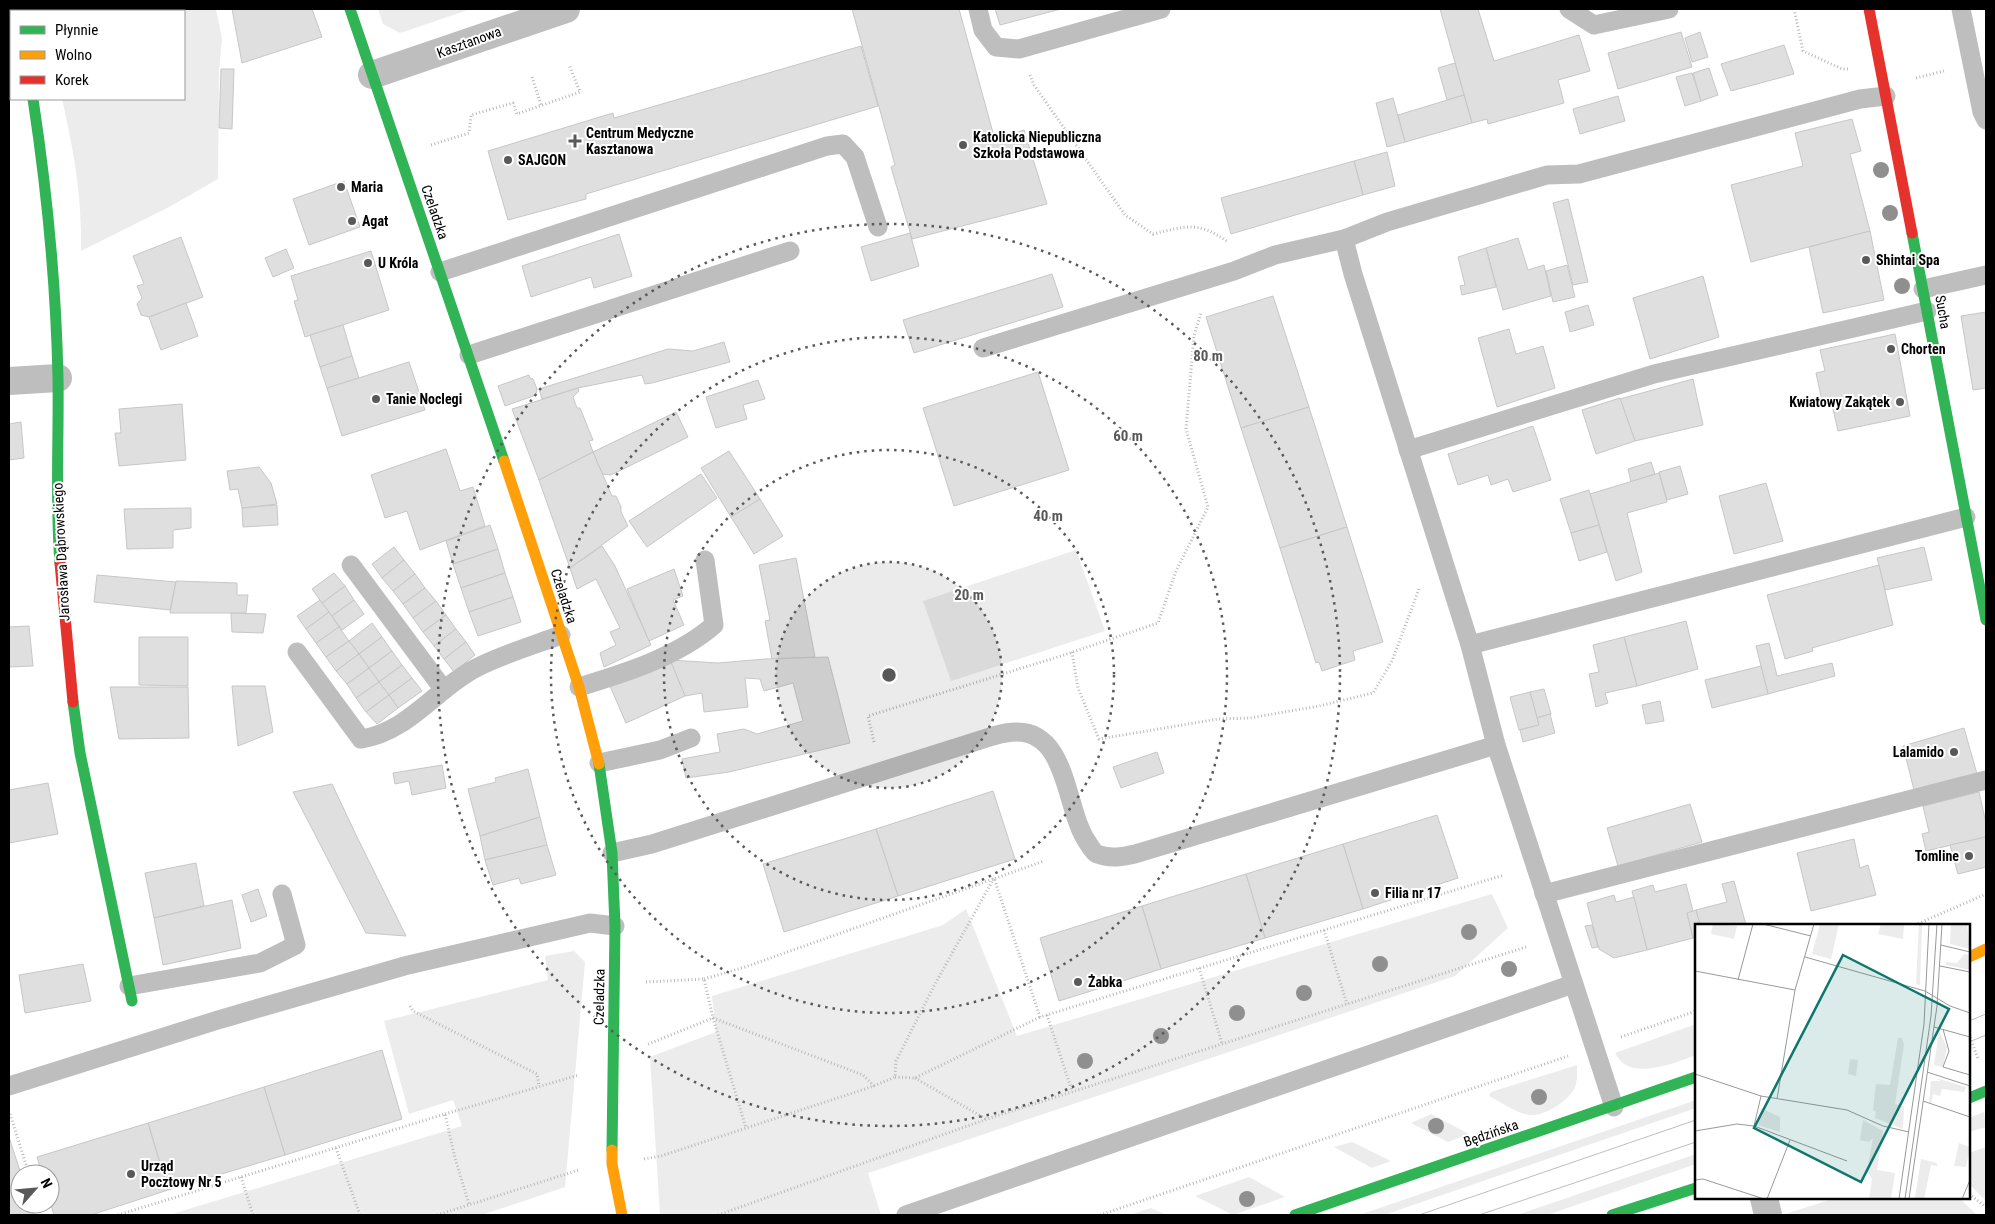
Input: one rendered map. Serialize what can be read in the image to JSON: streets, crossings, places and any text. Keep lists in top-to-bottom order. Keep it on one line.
{"streets":{"street":["Kasztanowa","Czeladzka","Sucha","Jarosława Dąbrowskiego","Będzińska"]},"crossings":[["Kasztanowa","Czeladzka"]],"places":{"health":["Centrum Medyczne Kasztanowa"],"other":["Katolicka Niepubliczna Szkoła Podstawowa","SAJGON","Maria","Agat","Shintai Spa","U Króla","Chorten","Tanie Noclegi","Kwiatowy Zakątek","Lalamido","Tomline","Filia nr 17","Żabka","Urząd Pocztowy Nr 5"]},"legend":["Płynnie","Wolno","Korek"],"north":"top right","rings":["80 m","60 m","40 m","20 m"]}
